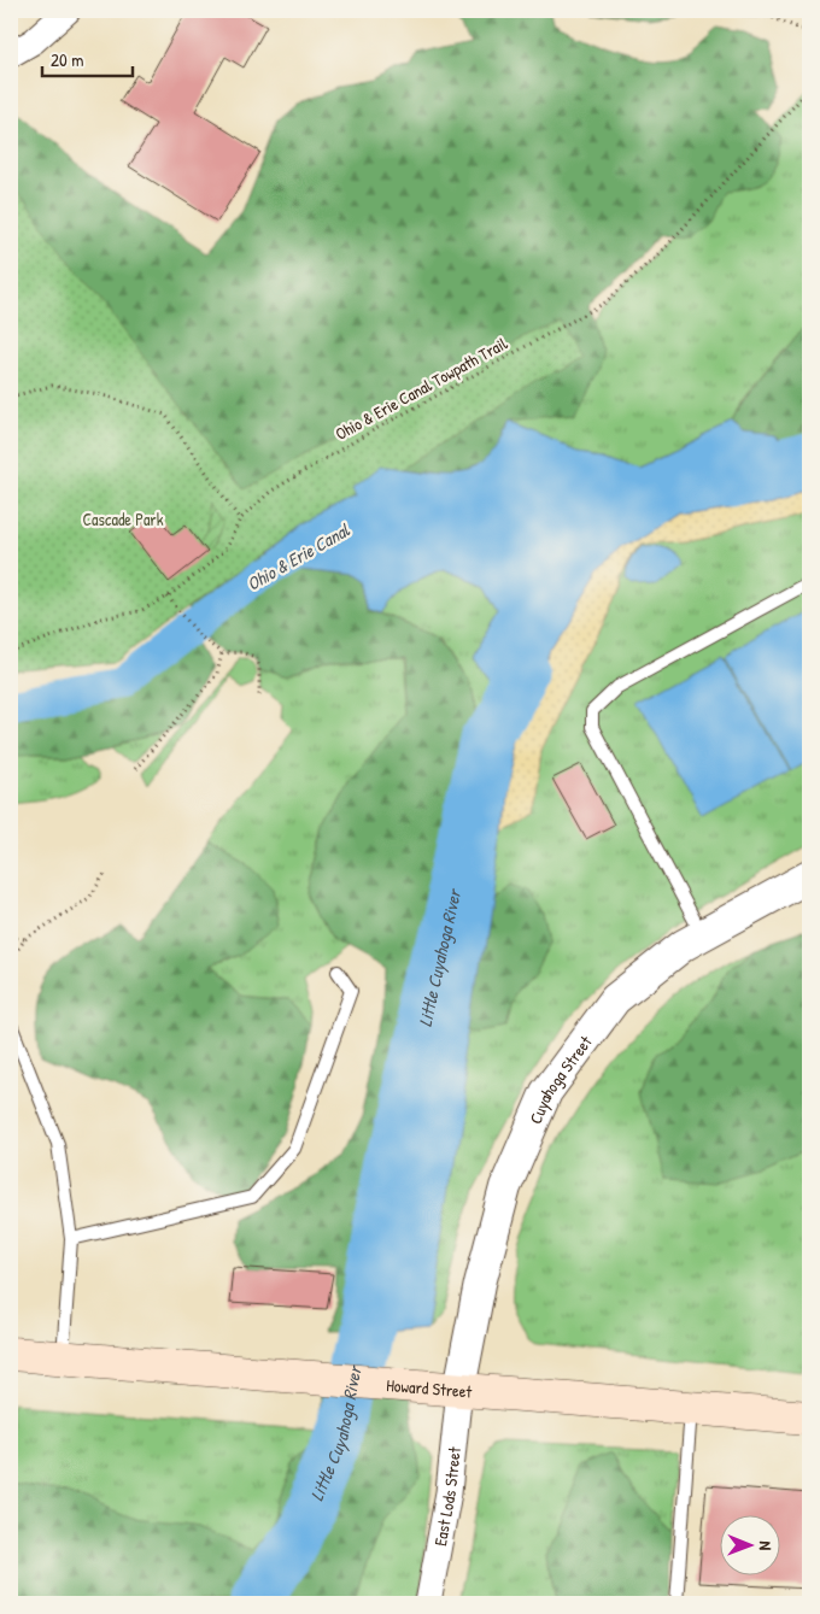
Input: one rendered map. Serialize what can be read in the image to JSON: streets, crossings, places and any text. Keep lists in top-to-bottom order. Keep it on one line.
{"streets":{"main road":["Howard Street"],"street":["Cuyahoga Street","East Lods Street"],"path":["Ohio & Erie Canal Towpath Trail"]},"crossings":[["Cuyahoga Street","Howard Street"],["Cuyahoga Street","East Lods Street"],["Howard Street","East Lods Street"]],"water":["Ohio & Erie Canal","Little Cuyahoga River"],"parks":["Cascade Park"],"scale_bar":"20 m","north":"right"}
